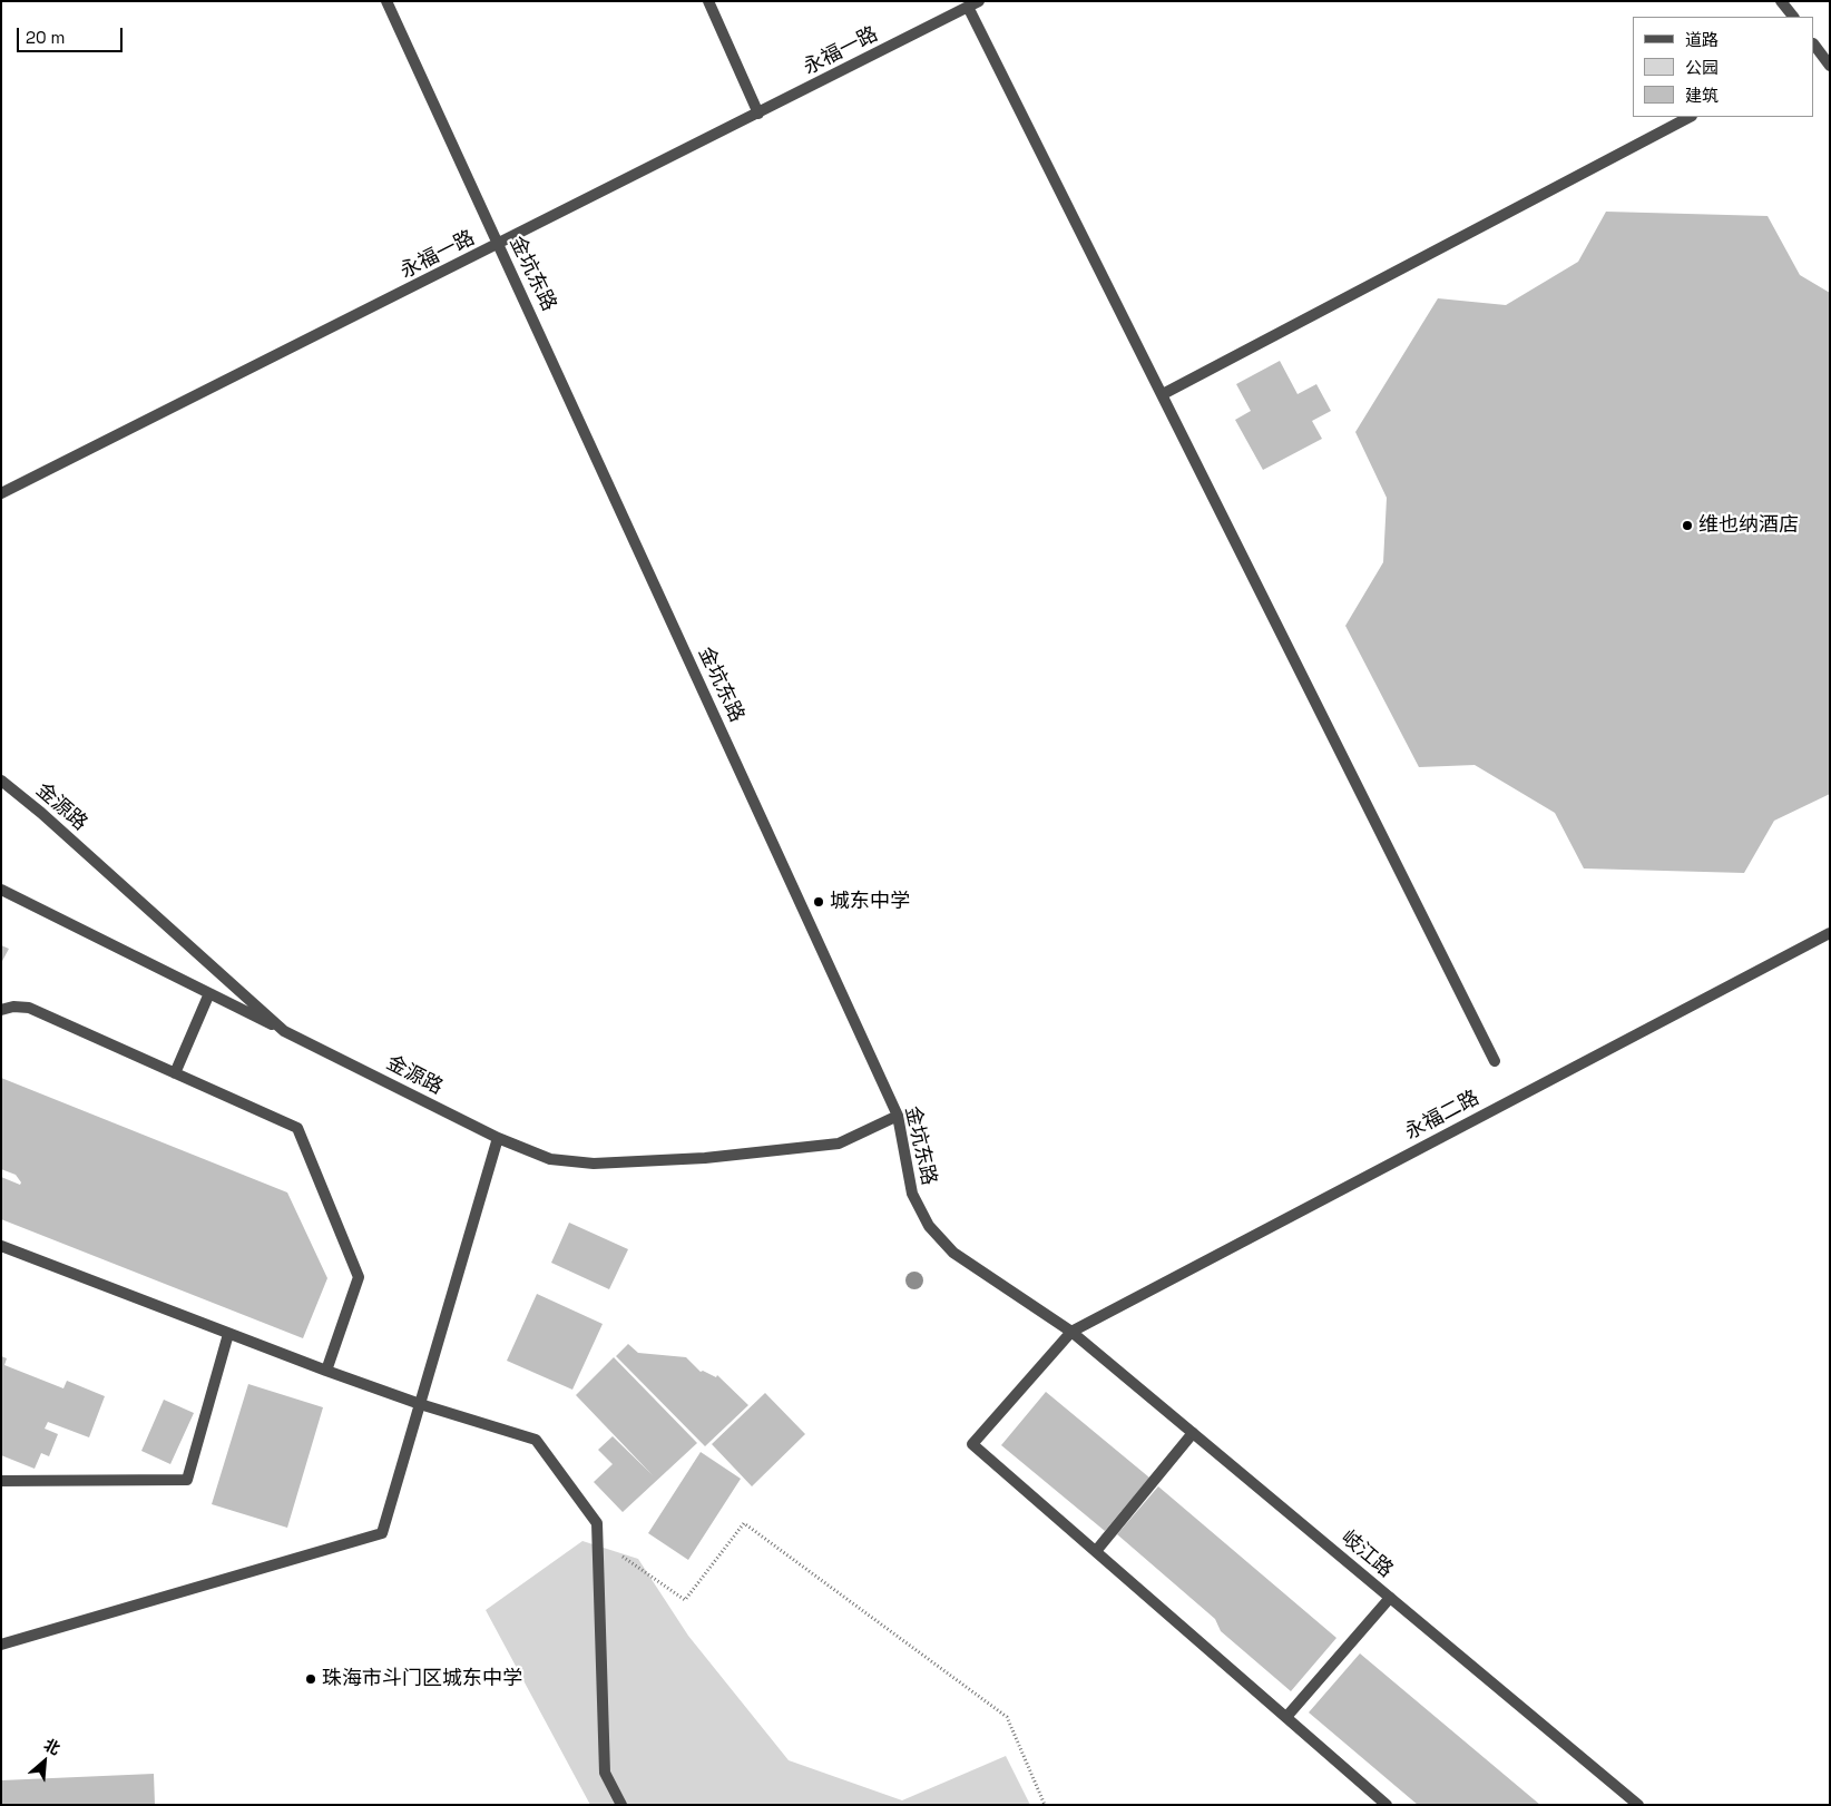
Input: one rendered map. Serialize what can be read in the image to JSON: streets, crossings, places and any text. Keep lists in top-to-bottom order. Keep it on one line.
{"streets":{"street":["永福一路","金坑东路","金源路","永福二路","岐江路"]},"crossings":[["永福一路","金坑东路"],["金坑东路","金源路"],["金坑东路","永福二路"],["金坑东路","岐江路"],["永福二路","岐江路"]],"places":["维也纳酒店","城东中学","珠海市斗门区城东中学"],"legend":["道路","公园","建筑"],"scale_bar":"20 m","north":"top right"}
